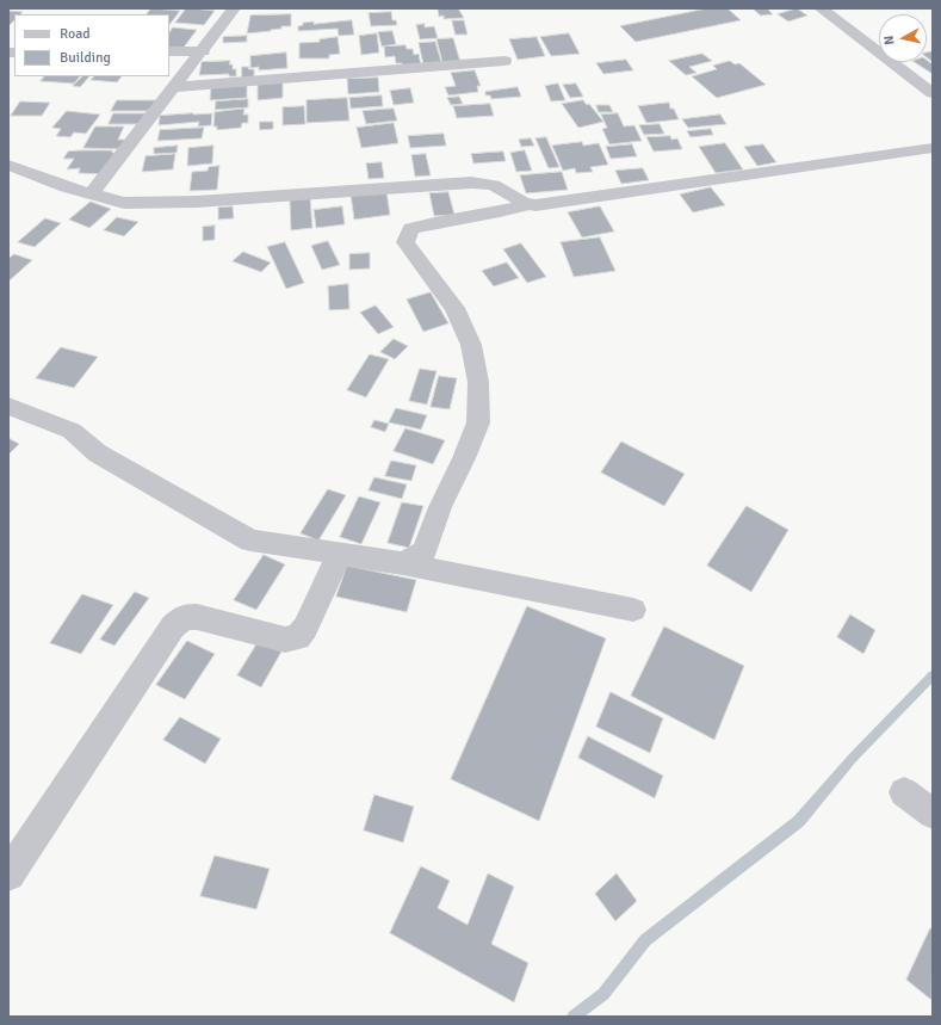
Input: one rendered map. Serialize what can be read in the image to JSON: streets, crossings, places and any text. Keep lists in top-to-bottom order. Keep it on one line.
{"legend":["Road","Building"],"north":"left"}
